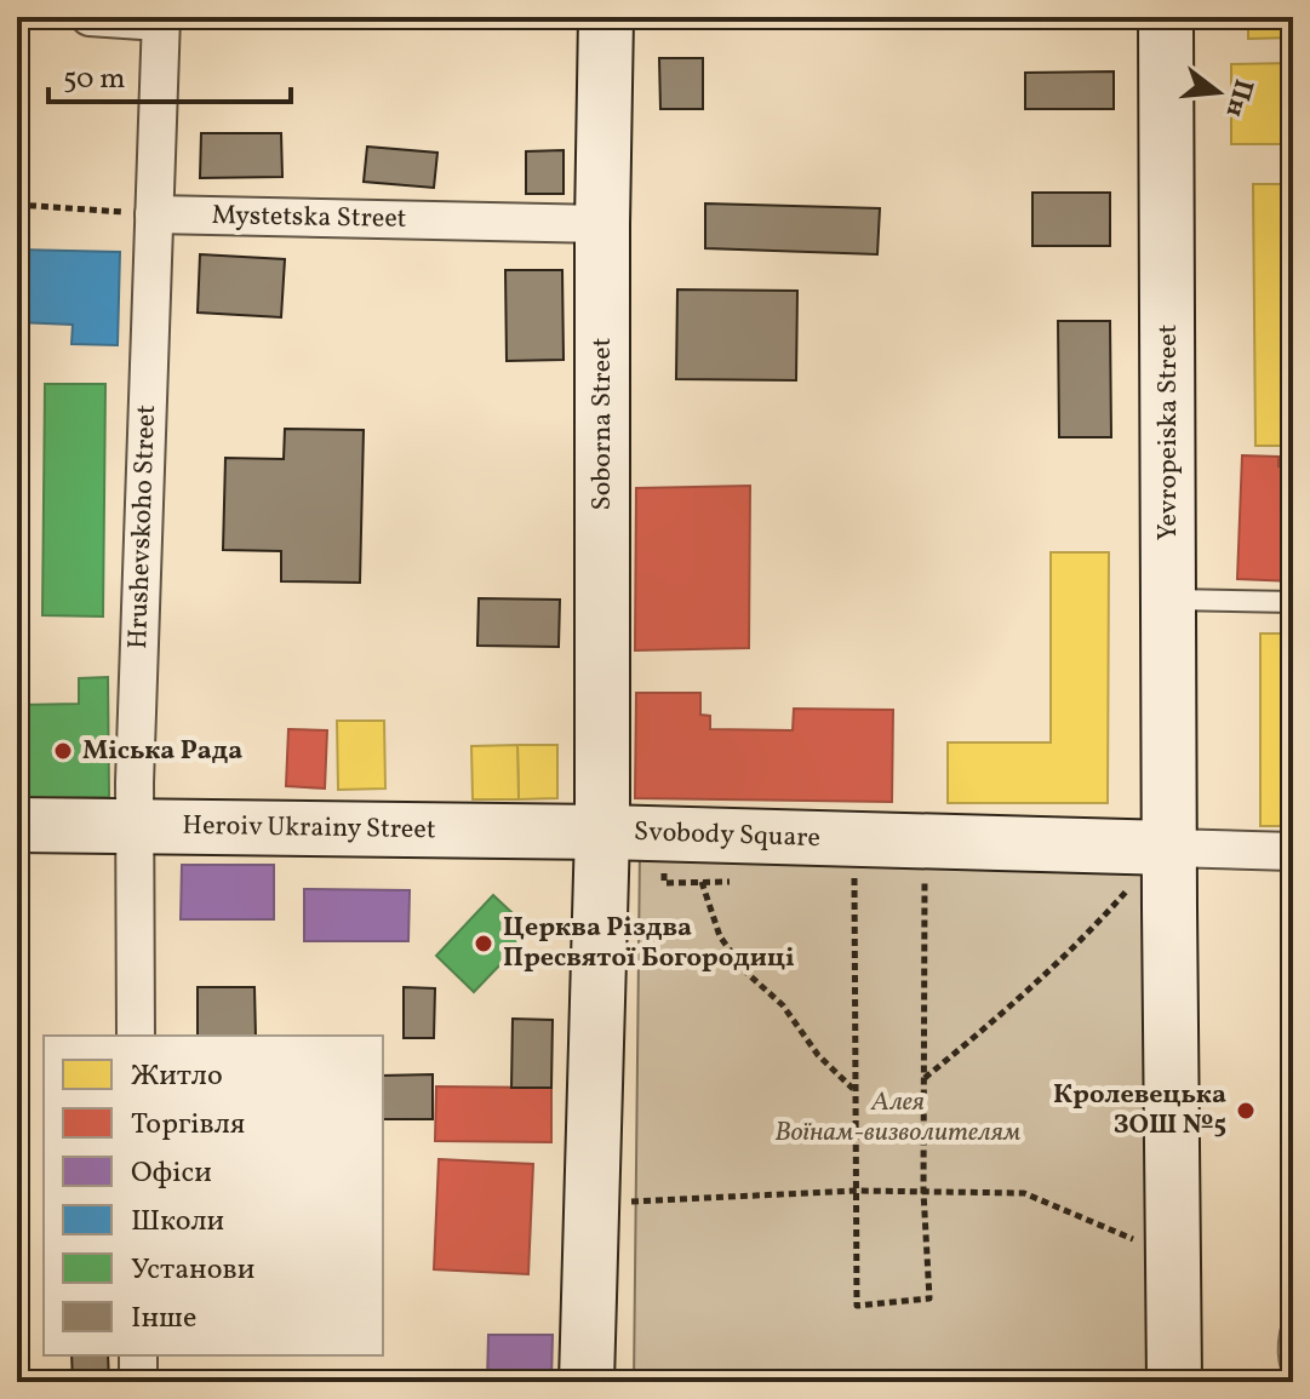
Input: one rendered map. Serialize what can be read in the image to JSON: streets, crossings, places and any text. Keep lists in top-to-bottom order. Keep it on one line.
{"streets":{"street":["Mystetska Street","Soborna Street","Yevropeiska Street","Hrushevskoho Street","Heroiv Ukrainy Street","Svobody Square"]},"crossings":[["Mystetska Street","Soborna Street"],["Mystetska Street","Hrushevskoho Street"],["Soborna Street","Heroiv Ukrainy Street"],["Soborna Street","Svobody Square"],["Yevropeiska Street","Svobody Square"],["Hrushevskoho Street","Heroiv Ukrainy Street"],["Heroiv Ukrainy Street","Svobody Square"]],"parks":["Алея Воїнам-визволителям"],"places":["Міська Рада","Церква Різдва Пресвятої Богородиці","Кролевецька ЗОШ №5"],"legend":["Житло","Торгівля","Офіси","Школи","Установи","Інше"],"scale_bar":"50 m","north":"right"}
